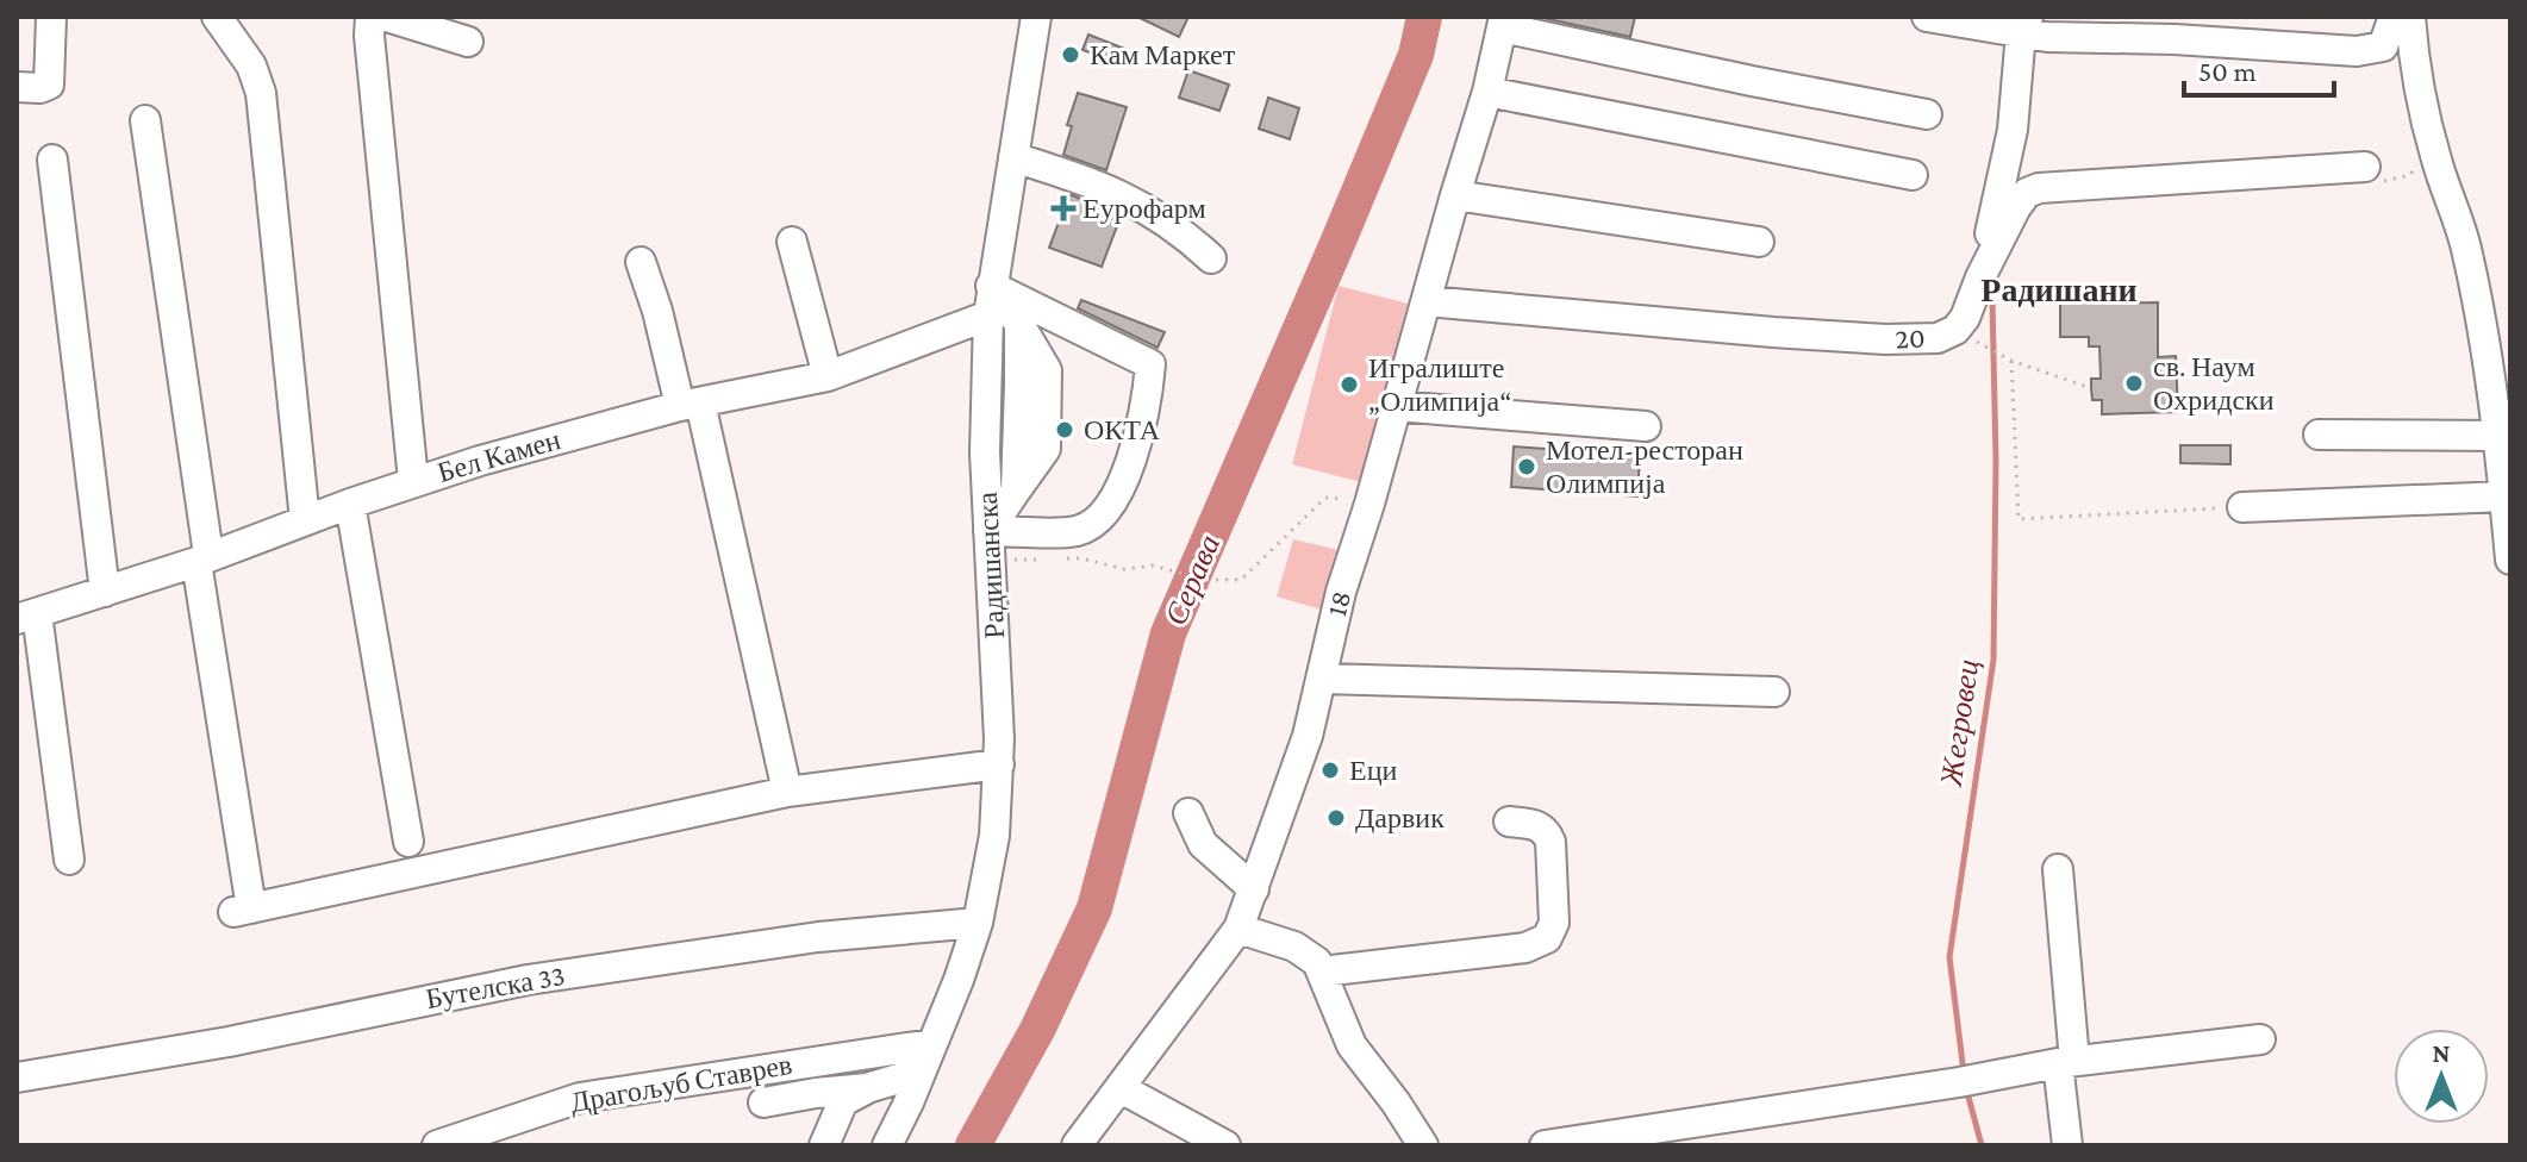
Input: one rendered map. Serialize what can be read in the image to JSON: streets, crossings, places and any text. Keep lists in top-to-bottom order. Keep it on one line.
{"streets":{"street":["20","Бел Камен","Радишанска","18","Бутелска 33","Драгољуб Ставрев"]},"crossings":[["20","18"],["Бел Камен","Радишанска"],["Радишанска","Бутелска 33"],["Радишанска","Драгољуб Ставрев"]],"districts":["Радишани"],"water":["Серава","Жегровец"],"places":{"other":["Кам Маркет","св. Наум Охридски","Игралиште „Олимпија“","ОКТА","Мотел-ресторан Олимпија","Еци","Дарвик"],"health":["Еурофарм"]},"scale_bar":"50 m","north":"top"}
